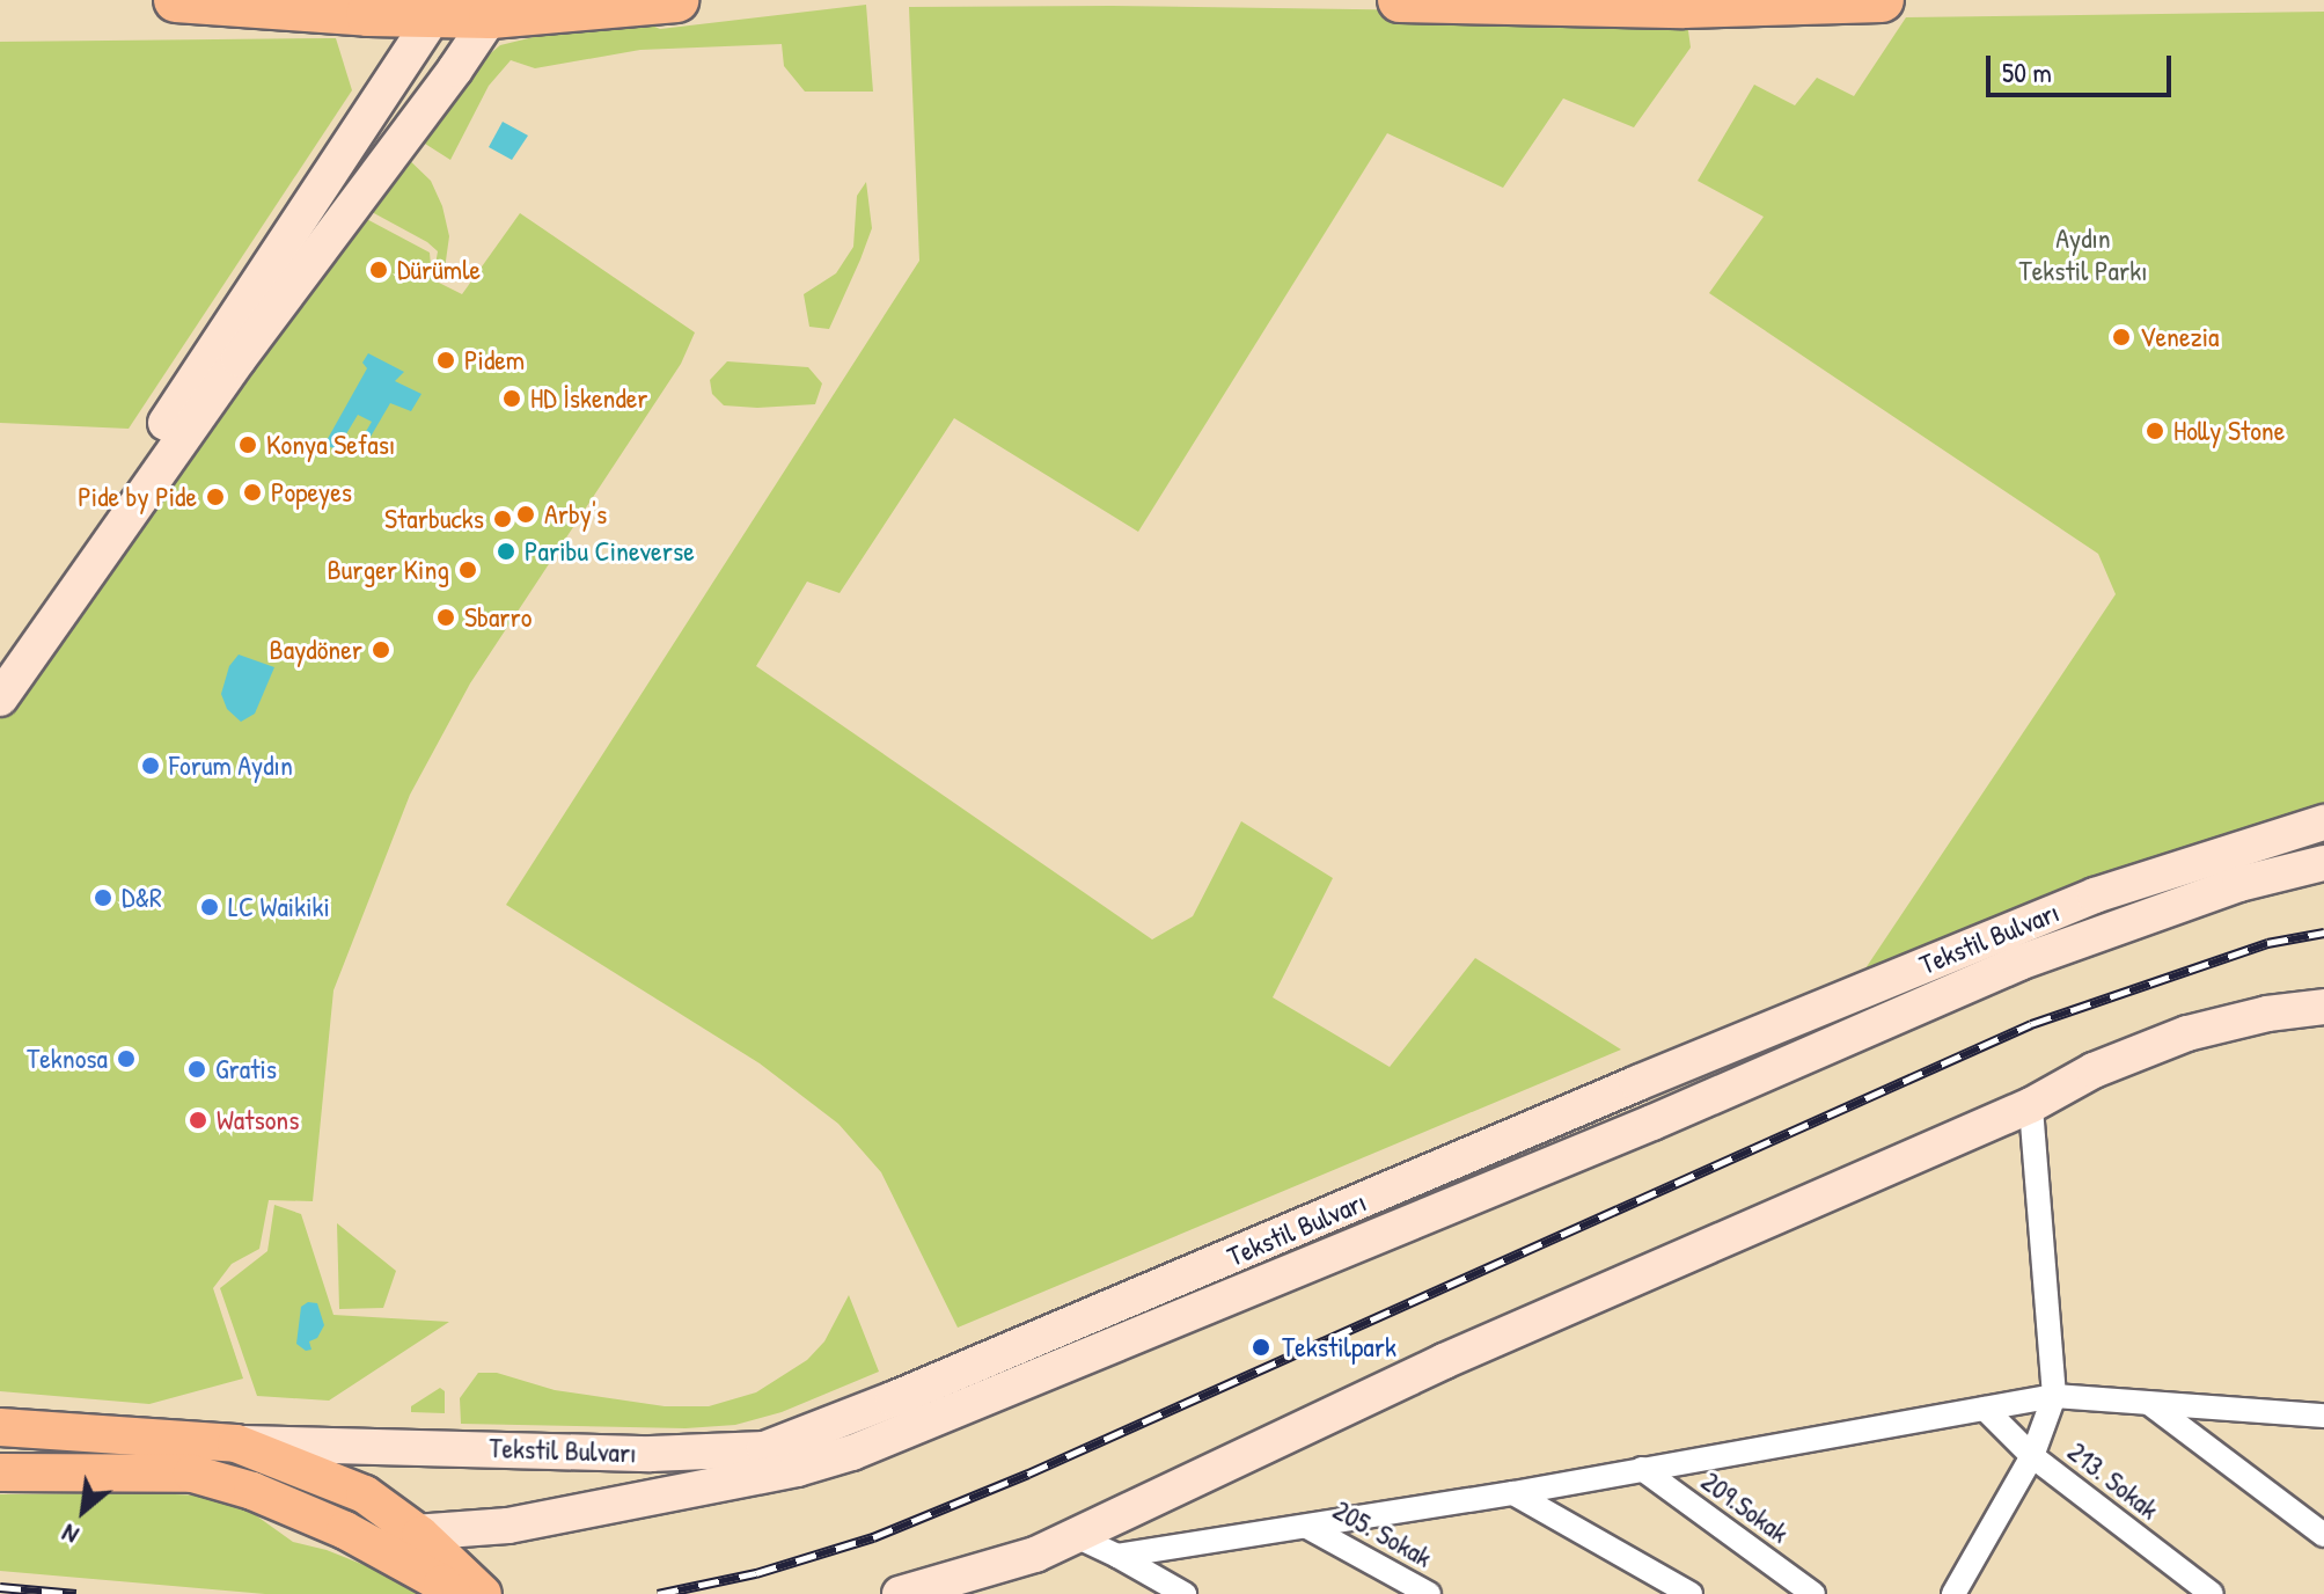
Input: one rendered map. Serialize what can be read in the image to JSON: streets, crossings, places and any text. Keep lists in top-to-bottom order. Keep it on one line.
{"streets":{"main road":["Tekstil Bulvarı"],"street":["213. Sokak","209.Sokak","205. Sokak"]},"parks":["Aydın Tekstil Parkı"],"places":["Dürümle","Venezia","Pidem","HD İskender","Holly Stone","Konya Sefası","Popeyes","Pide by Pide","Arby's","Starbucks","Paribu Cineverse","Burger King","Sbarro","Baydöner","Forum Aydın","D&R","LC Waikiki","Teknosa","Gratis","Watsons","Tekstilpark"],"scale_bar":"50 m","north":"bottom left"}
